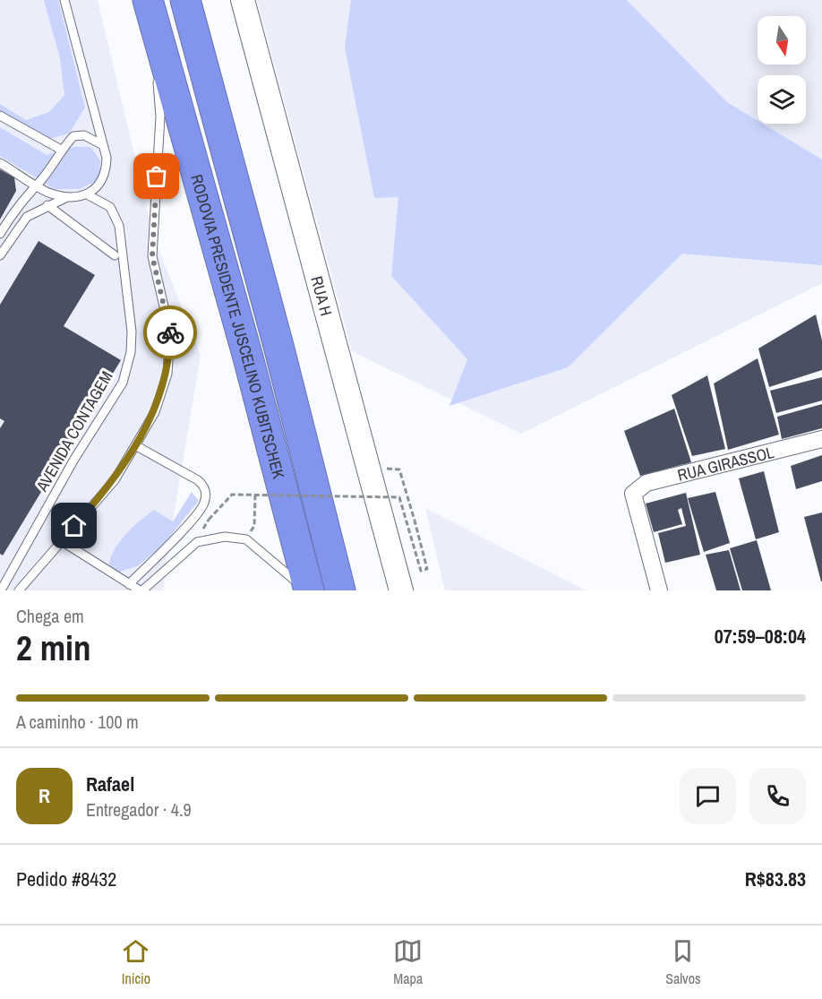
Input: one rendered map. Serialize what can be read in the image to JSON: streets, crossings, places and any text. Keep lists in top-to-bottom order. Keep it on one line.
{"streets":{"highway":["RODOVIA PRESIDENTE JUSCELINO KUBITSCHEK"],"main road":["RUA H"],"street":["RUA GIRASSOL"],"lane":["AVENIDA CONTAGEM"]},"north":"bottom","page":{"heading":["2 min","Chega em","07:59–08:04"],"panel":["Rafael","Entregador · 4.9","Pedido #8432","R$83.83"],"bar":"A caminho · 100 m","round":"R","tabs":["Início","Mapa","Salvos"]}}
